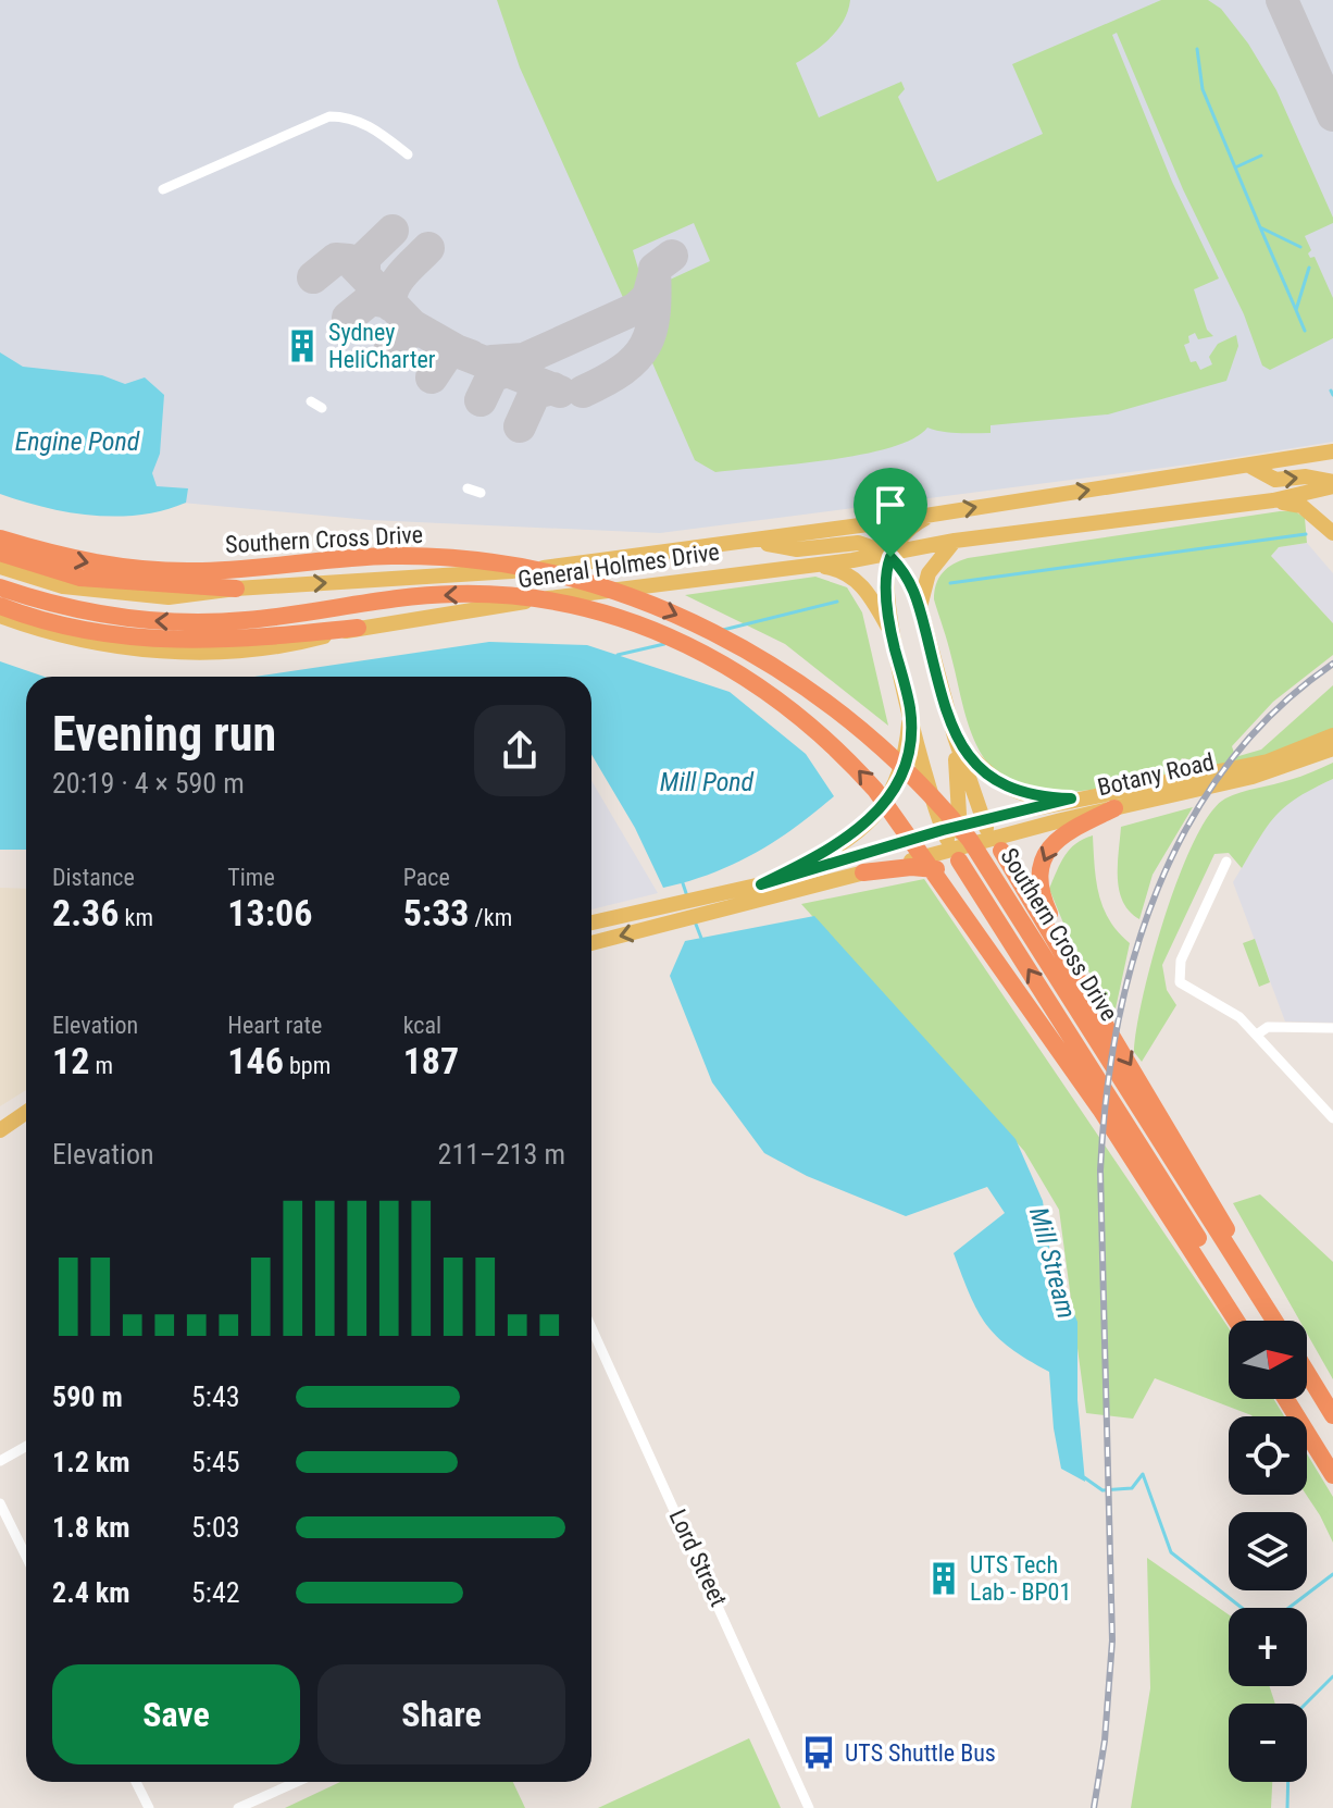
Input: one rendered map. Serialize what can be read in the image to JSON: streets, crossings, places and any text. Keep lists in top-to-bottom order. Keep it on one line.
{"streets":{"highway":["Southern Cross Drive"],"main road":["General Holmes Drive","Botany Road"],"street":["Lord Street"]},"water":["Engine Pond","Mill Pond","Mill Stream"],"places":{"building":["Sydney HeliCharter","UTS Tech Lab - BP01"],"bus stop":["UTS Shuttle Bus"]},"north":"right","page":{"heading":["Evening run","20:19 · 4 × 590 m"],"stats":[["Distance","2.36 km"],["Time","13:06"],["Pace","5:33 /km"],["Elevation","12 m"],["Heart rate","146 bpm"],["kcal","187"]],"chart":["Elevation","211–213 m"],"map_buttons":["+","−"],"list":[{"name":"590 m","note":"5:43"},{"name":"1.2 km","note":"5:45"},{"name":"1.8 km","note":"5:03"},{"name":"2.4 km","note":"5:42"}],"buttons":["Save","Share"]}}
